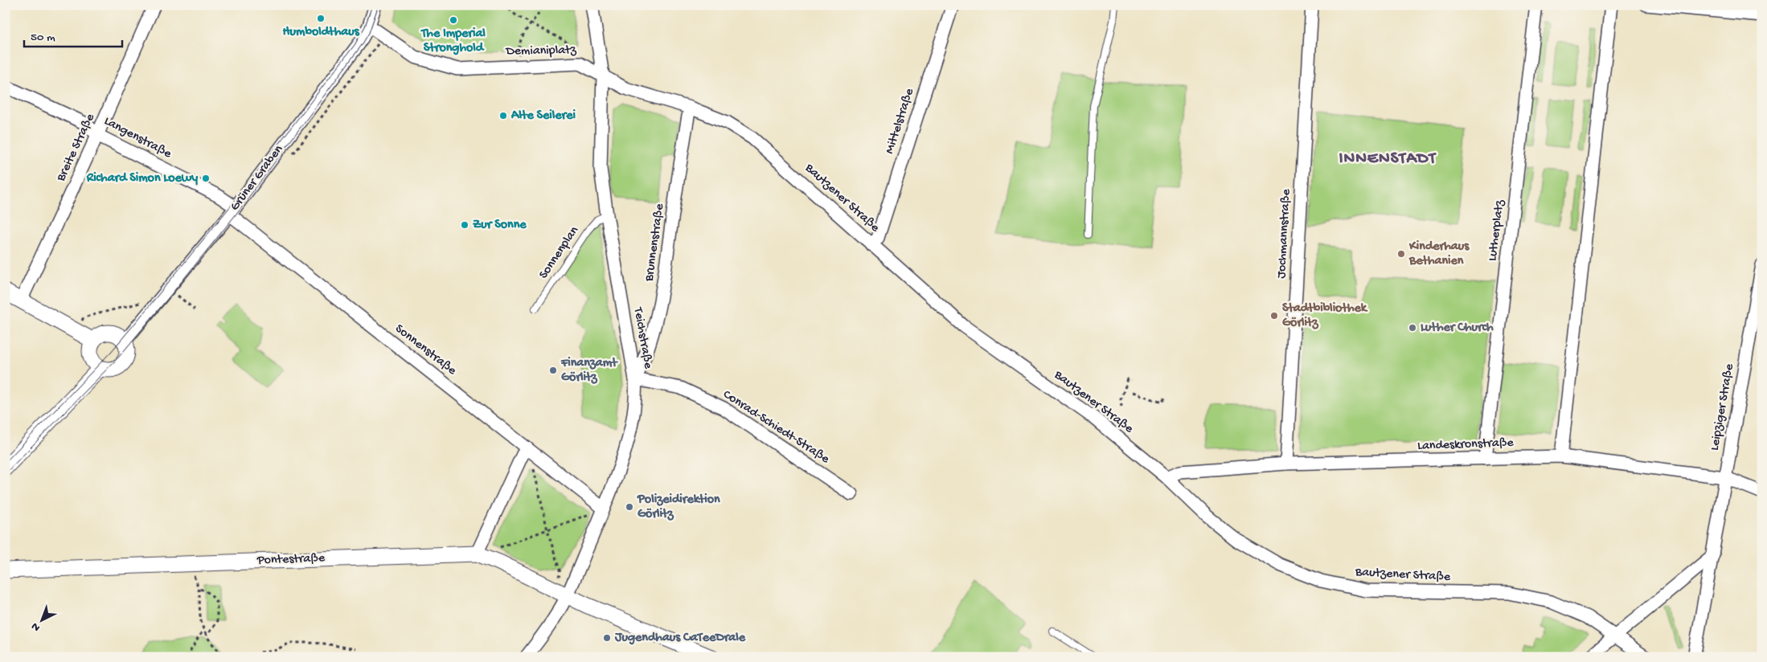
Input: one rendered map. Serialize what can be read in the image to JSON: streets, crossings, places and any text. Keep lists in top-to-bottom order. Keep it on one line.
{"streets":{"street":["Demianiplatz","Mittelstraße","Langenstraße","Breite Straße","Grüner Graben","Bautzener Straße","Lutherplatz","Jochmannstraße","Brunnenstraße","Teichstraße","Sonnenstraße","Leipziger Straße","Conrad-Schiedt-Straße","Landeskronstraße","Pontestraße"],"lane":["Sonnenplan"]},"crossings":[["Demianiplatz","Grüner Graben"],["Demianiplatz","Bautzener Straße"],["Demianiplatz","Teichstraße"],["Mittelstraße","Bautzener Straße"],["Langenstraße","Breite Straße"],["Langenstraße","Grüner Graben"],["Langenstraße","Sonnenstraße"],["Grüner Graben","Sonnenstraße"],["Bautzener Straße","Brunnenstraße"],["Bautzener Straße","Teichstraße"],["Bautzener Straße","Landeskronstraße"],["Lutherplatz","Landeskronstraße"],["Jochmannstraße","Landeskronstraße"],["Brunnenstraße","Teichstraße"],["Brunnenstraße","Conrad-Schiedt-Straße"],["Sonnenplan","Teichstraße"],["Teichstraße","Sonnenstraße"],["Teichstraße","Conrad-Schiedt-Straße"],["Teichstraße","Pontestraße"],["Leipziger Straße","Landeskronstraße"]],"districts":["INNENSTADT"],"places":["Humboldthaus","The Imperial Stronghold","Alte Seilerei","Richard Simon Loewy","Zur Sonne","Kinderhaus Bethanien","Stadtbibliothek Görlitz","Luther Church","Finanzamt Görlitz","Polizeidirektion Görlitz","Jugendhaus CaTeeDrale"],"scale_bar":"50 m","north":"bottom left"}
